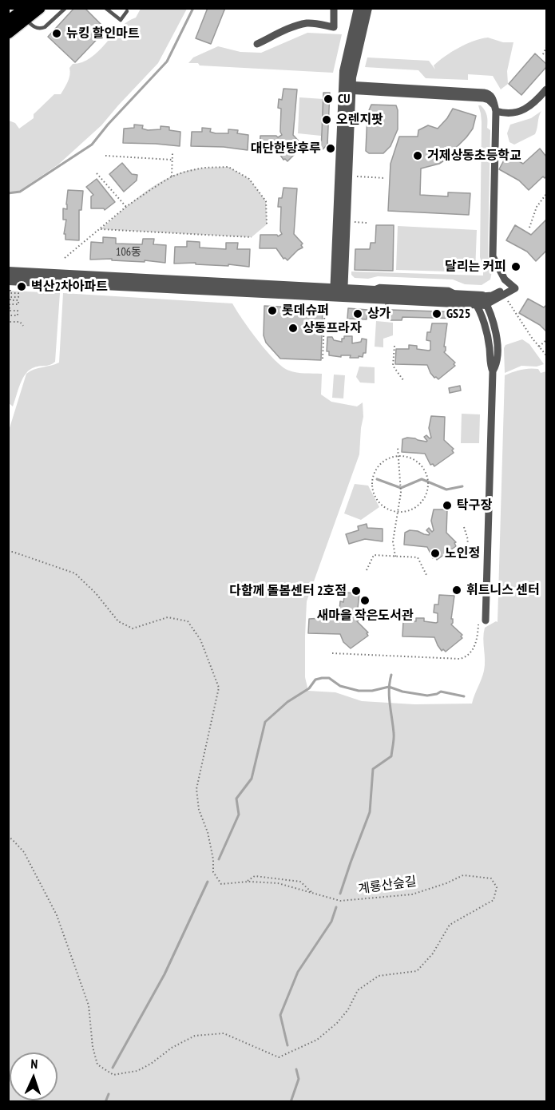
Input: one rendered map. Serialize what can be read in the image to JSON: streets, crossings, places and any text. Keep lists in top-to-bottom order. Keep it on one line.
{"streets":{"path":["계룡산숲길"]},"places":["뉴킹 할인마트","CU","오렌지팟","대단한탕후루","거제상동초등학교","달리는 커피","벽산2차아파트","롯데슈퍼","상가","GS25","상동프라자","탁구장","노인정","휘트니스 센터","다함께 돌봄센터 2호점","새마을 작은도서관"],"house_numbers":["106동"],"north":"top"}
